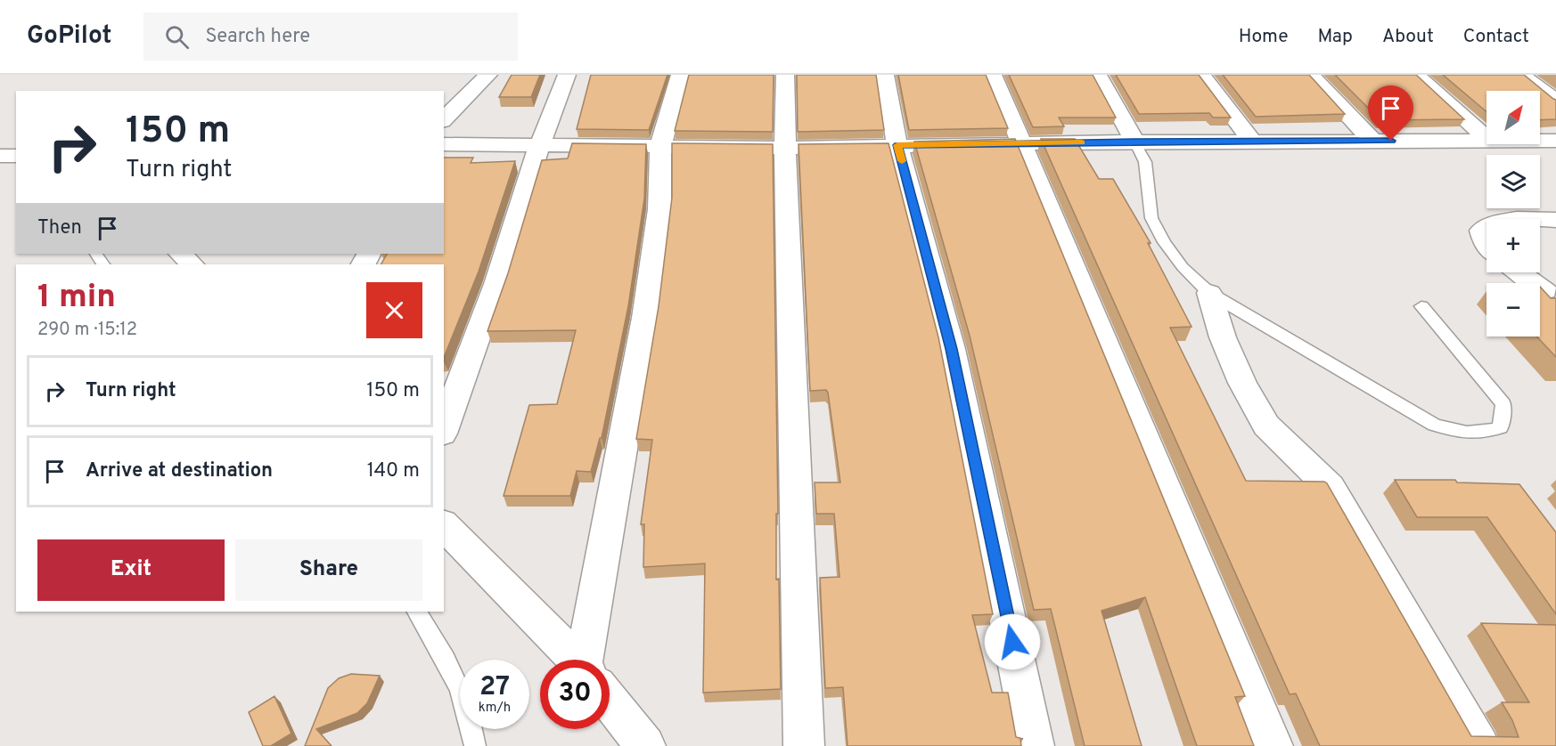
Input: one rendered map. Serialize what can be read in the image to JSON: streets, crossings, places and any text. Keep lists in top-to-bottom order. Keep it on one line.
{"north":"top right","page":{"header":"GoPilot","search":"Search here","nav":["Home","Map","About","Contact"],"map_buttons":["+","−"],"turn":["150 m","Turn right"],"then":"Then","heading":["1 min","290 m · 15:12"],"list":[{"name":"Turn right","value":"150 m"},{"name":"Arrive at destination","value":"140 m"}],"buttons":["Exit","Share"],"speed":"27 km/h","limit":"30"}}
